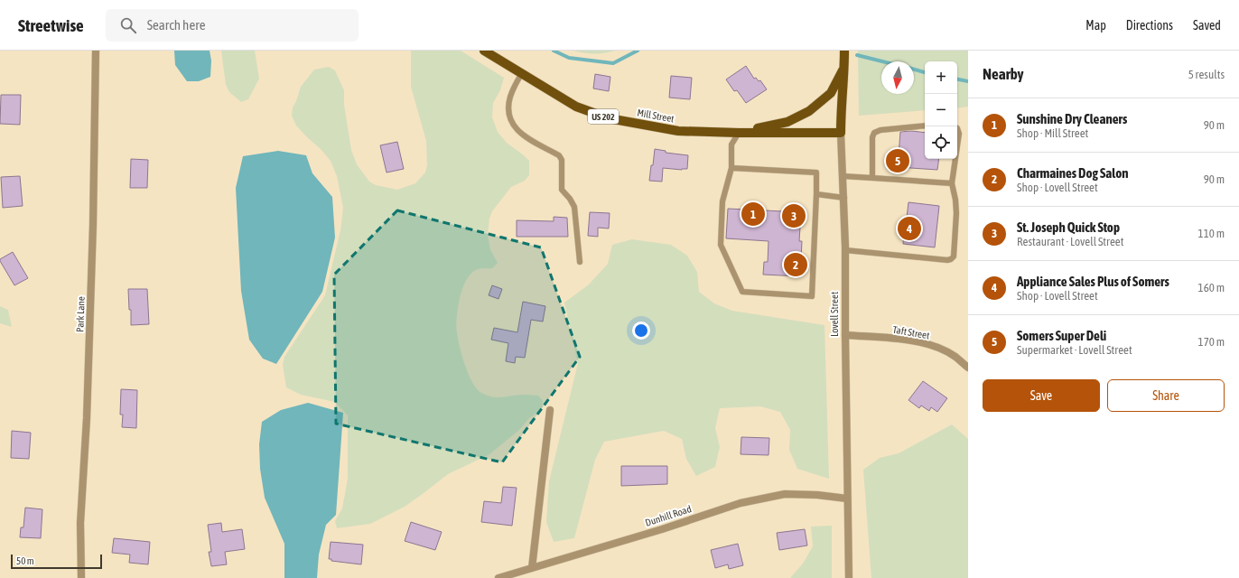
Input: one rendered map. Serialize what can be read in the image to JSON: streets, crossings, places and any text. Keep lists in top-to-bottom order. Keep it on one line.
{"streets":{"main road":["Mill Street","US 202","Lovell Street"],"street":["Park Lane","Taft Street","Dunhill Road"]},"crossings":[["Mill Street","US 202"],["Mill Street","Lovell Street"],["US 202","Lovell Street"],["Lovell Street","Taft Street"],["Lovell Street","Dunhill Road"]],"scale_bar":"50 m","north":"bottom","page":{"header":"Streetwise","search":"Search here","nav":["Map","Directions","Saved"],"heading":["Nearby","5 results"],"map_buttons":["+","−"],"list":[{"mark":"1","name":"Sunshine Dry Cleaners","note":"Shop · Mill Street","value":"90 m"},{"mark":"2","name":"Charmaines Dog Salon","note":"Shop · Lovell Street","value":"90 m"},{"mark":"3","name":"St. Joseph Quick Stop","note":"Restaurant · Lovell Street","value":"110 m"},{"mark":"4","name":"Appliance Sales Plus of Somers","note":"Shop · Lovell Street","value":"160 m"},{"mark":"5","name":"Somers Super Deli","note":"Supermarket · Lovell Street","value":"170 m"}],"pins":["5","1","3","4","2"],"buttons":["Save","Share"],"scale":"50 m"}}
